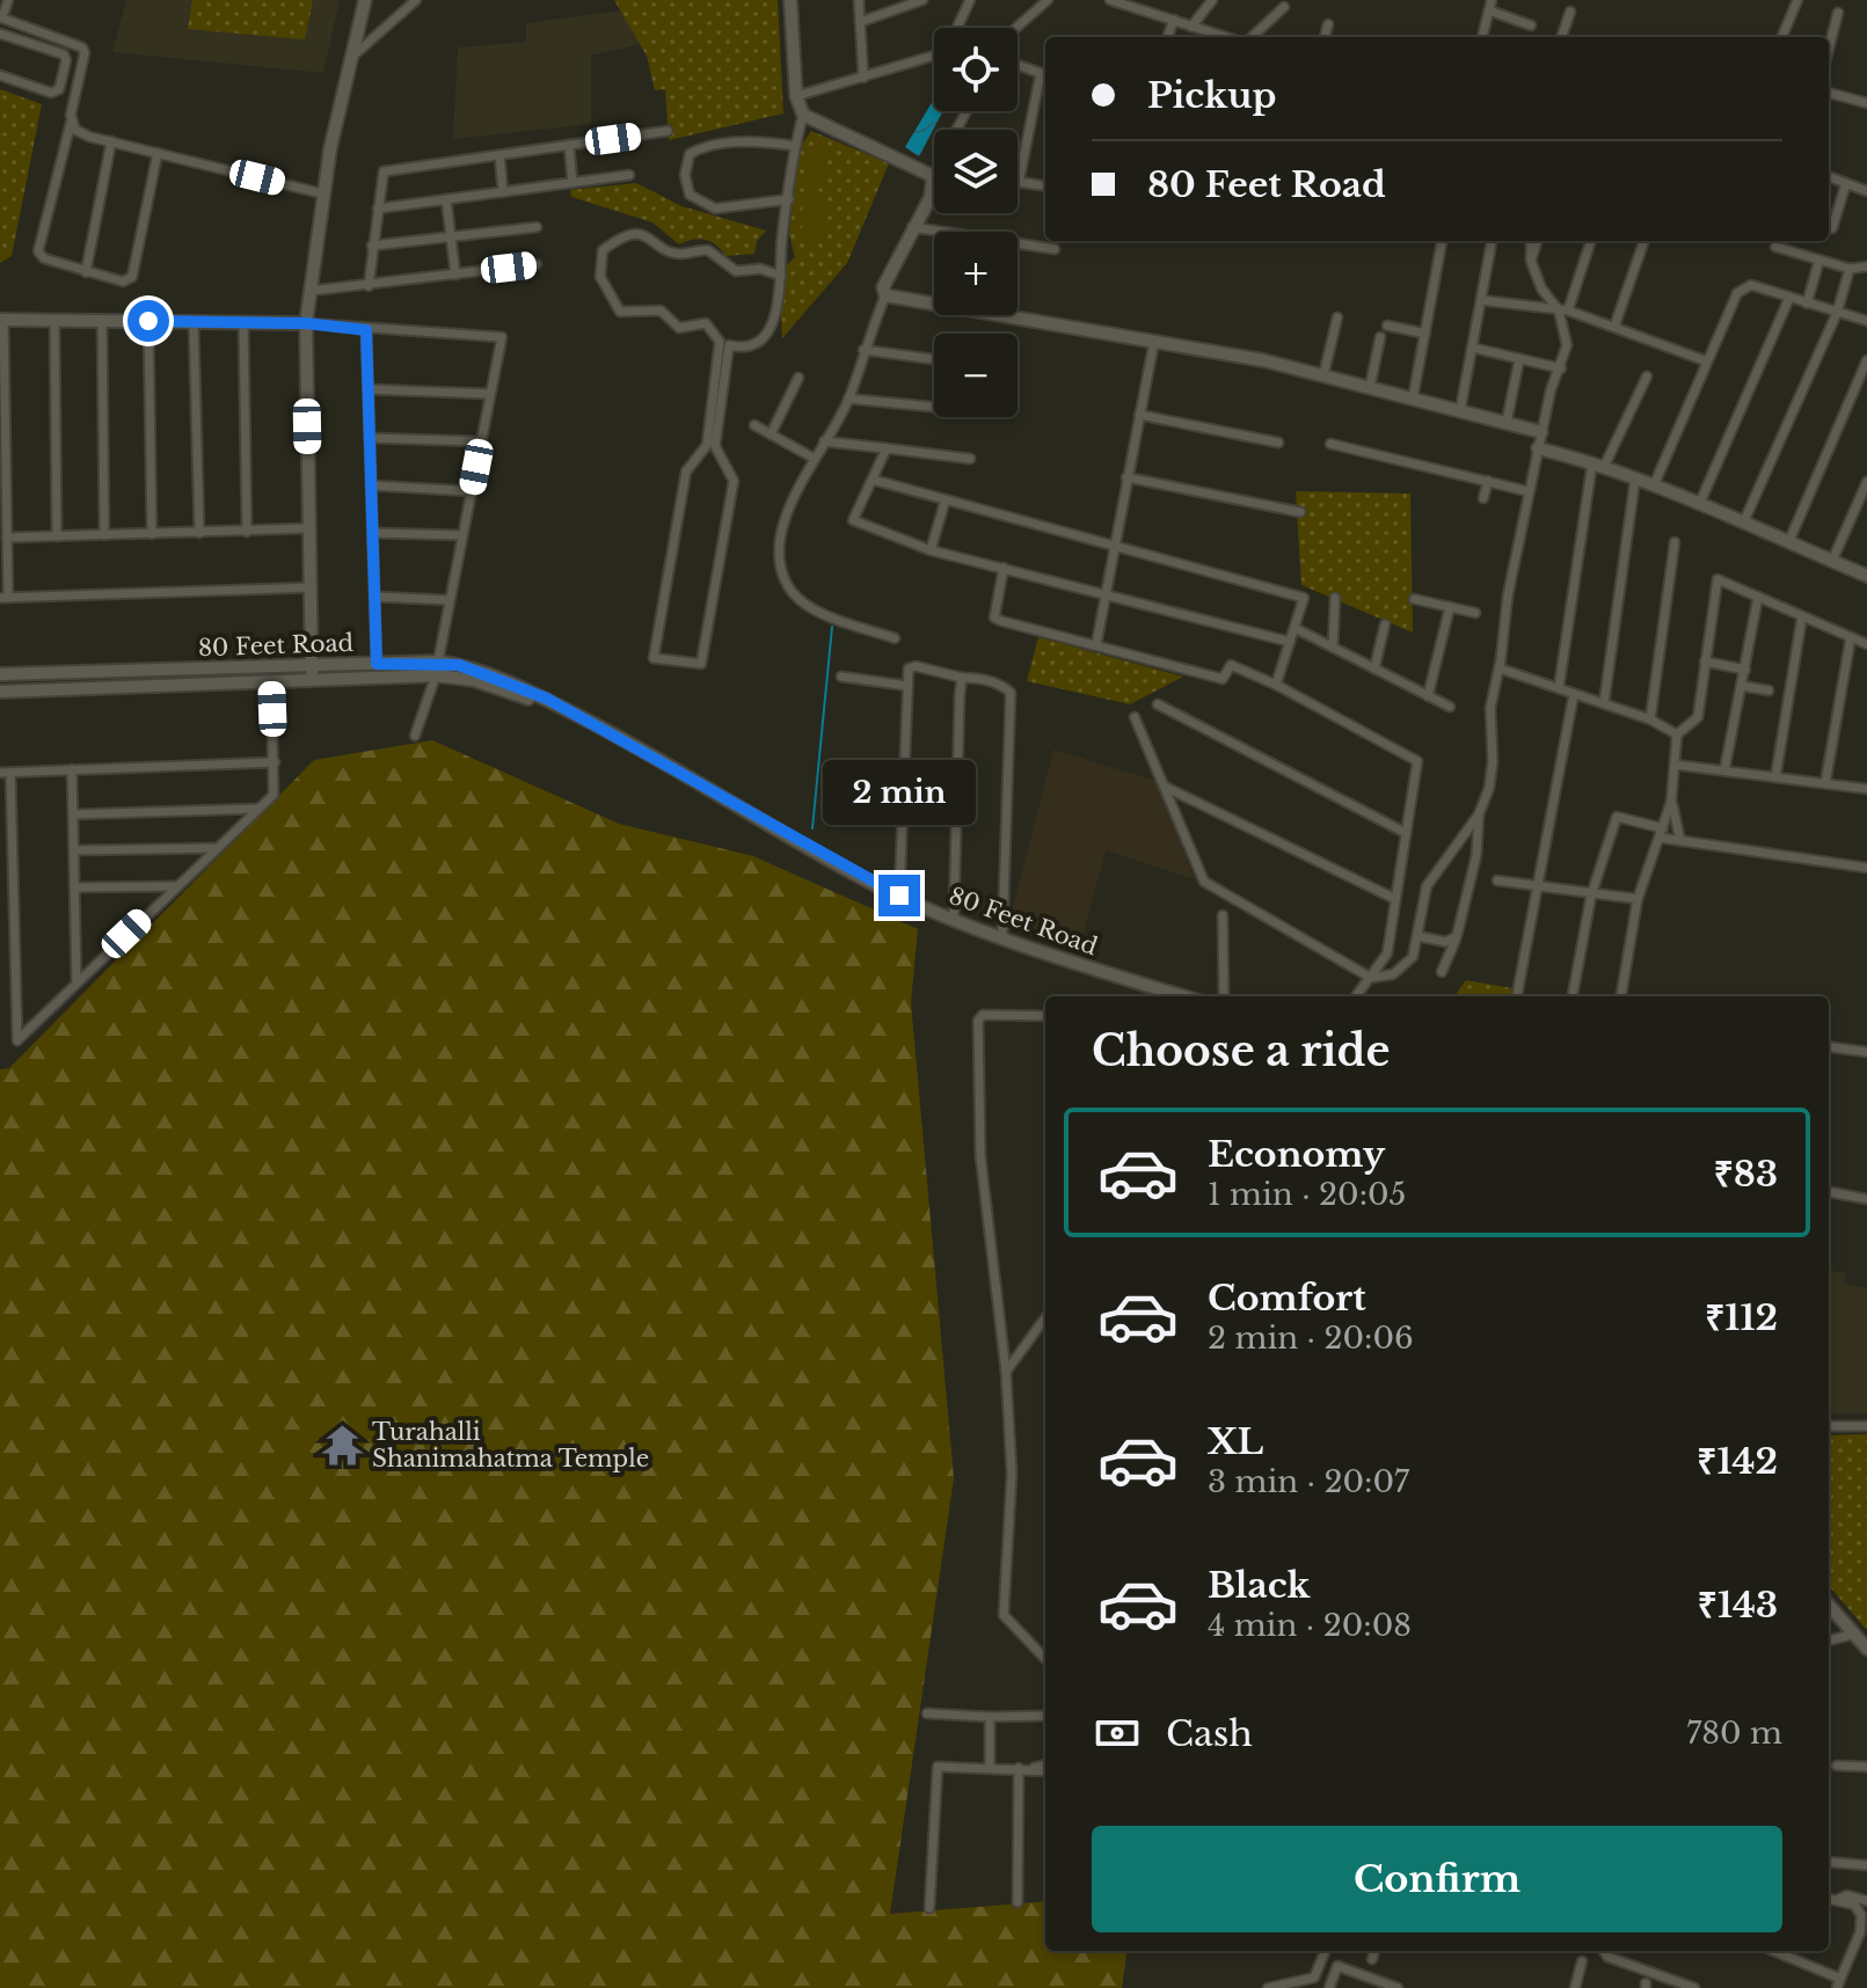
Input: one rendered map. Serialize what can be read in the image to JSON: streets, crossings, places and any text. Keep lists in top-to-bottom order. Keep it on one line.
{"streets":{"main road":["80 Feet Road"]},"places":{"temple":["Turahalli Shanimahatma Temple"]},"page":{"map_buttons":["+","−"],"banner":["Pickup","80 Feet Road"],"bubble":"2 min","heading":"Choose a ride","list":[{"name":"Economy","note":"1 min · 20:05","value":"₹83"},{"name":"Comfort","note":"2 min · 20:06","value":"₹112"},{"name":"XL","note":"3 min · 20:07","value":"₹142"},{"name":"Black","note":"4 min · 20:08","value":"₹143"}],"pay":["Cash","780 m"],"buttons":"Confirm"}}
